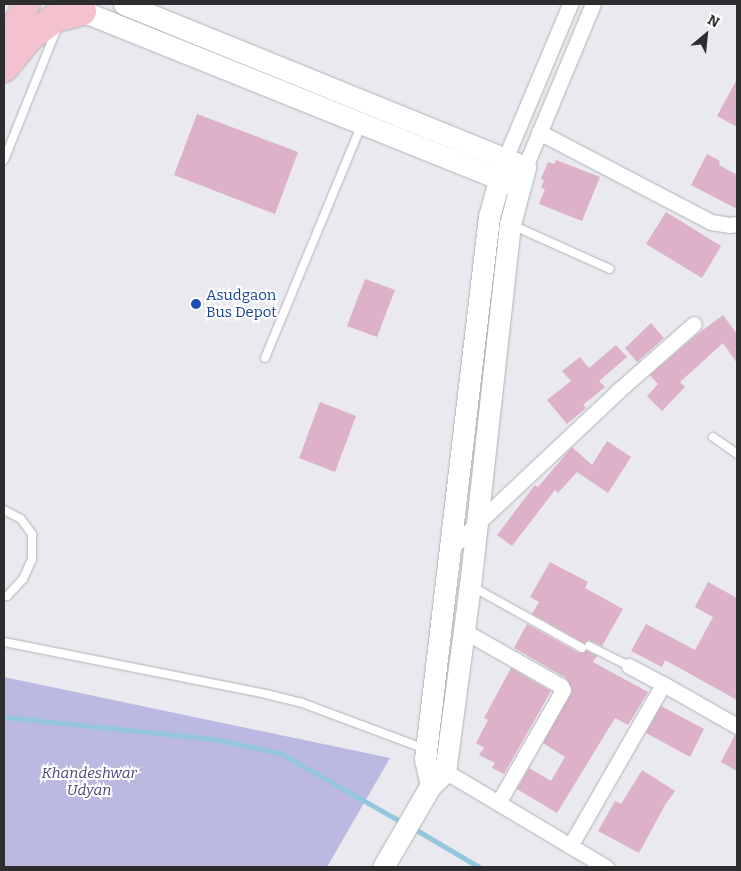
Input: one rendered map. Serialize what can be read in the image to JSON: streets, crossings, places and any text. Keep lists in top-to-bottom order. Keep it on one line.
{"parks":["Khandeshwar Udyan"],"places":["Asudgaon Bus Depot"],"north":"top right"}
